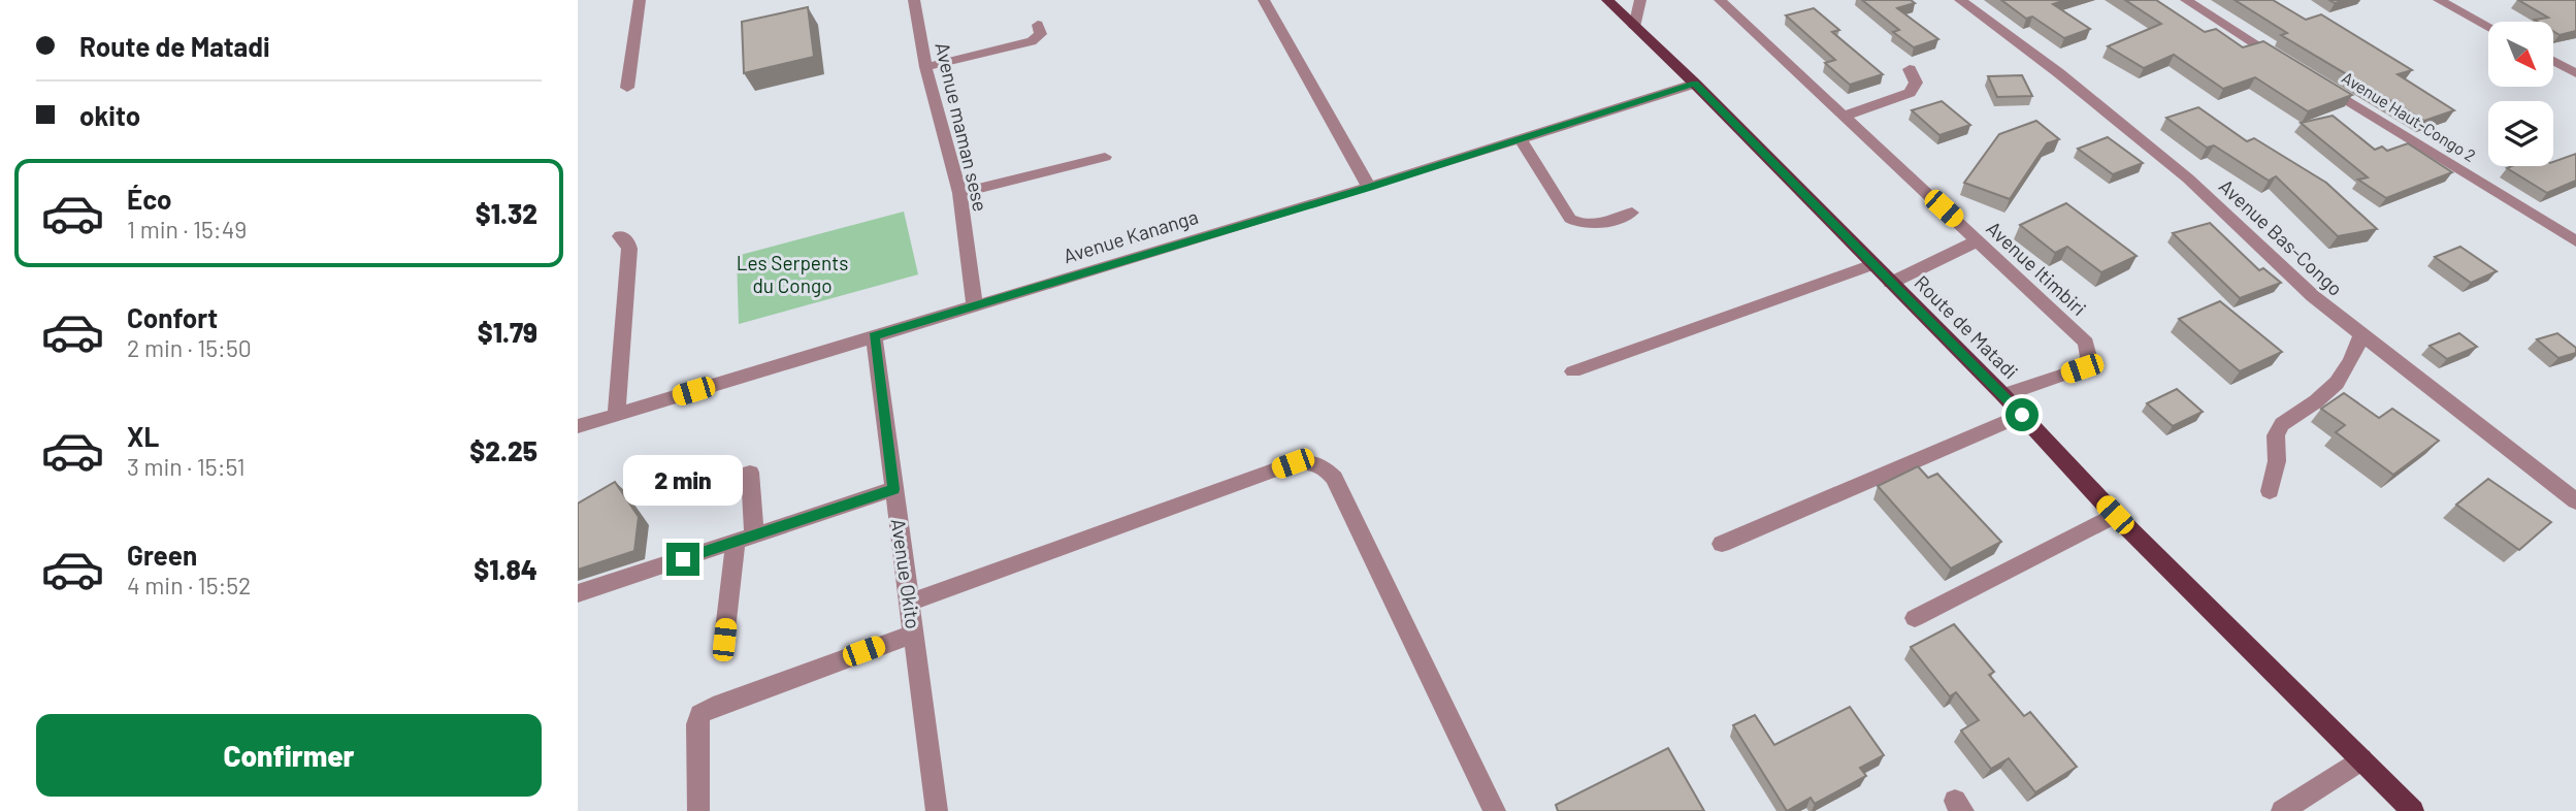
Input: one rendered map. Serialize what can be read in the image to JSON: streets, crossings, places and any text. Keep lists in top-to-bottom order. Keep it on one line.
{"streets":{"main road":["Route de Matadi"],"street":["Avenue Haut-Congo 2","Avenue maman sese","Avenue Kananga","Avenue Bas-Congo","Avenue Itimbiri","Avenue Okito"]},"crossings":[["Avenue maman sese","Avenue Kananga"],["Avenue Kananga","Route de Matadi"],["Avenue Kananga","Avenue Okito"],["Avenue Itimbiri","Route de Matadi"]],"parks":["Les Serpents du Congo"],"north":"bottom right","page":{"banner":["Route de Matadi","okito"],"list":[{"name":"Éco","note":"1 min · 15:49","value":"$1.32"},{"name":"Confort","note":"2 min · 15:50","value":"$1.79"},{"name":"XL","note":"3 min · 15:51","value":"$2.25"},{"name":"Green","note":"4 min · 15:52","value":"$1.84"}],"bubble":"2 min","buttons":"Confirmer"}}
